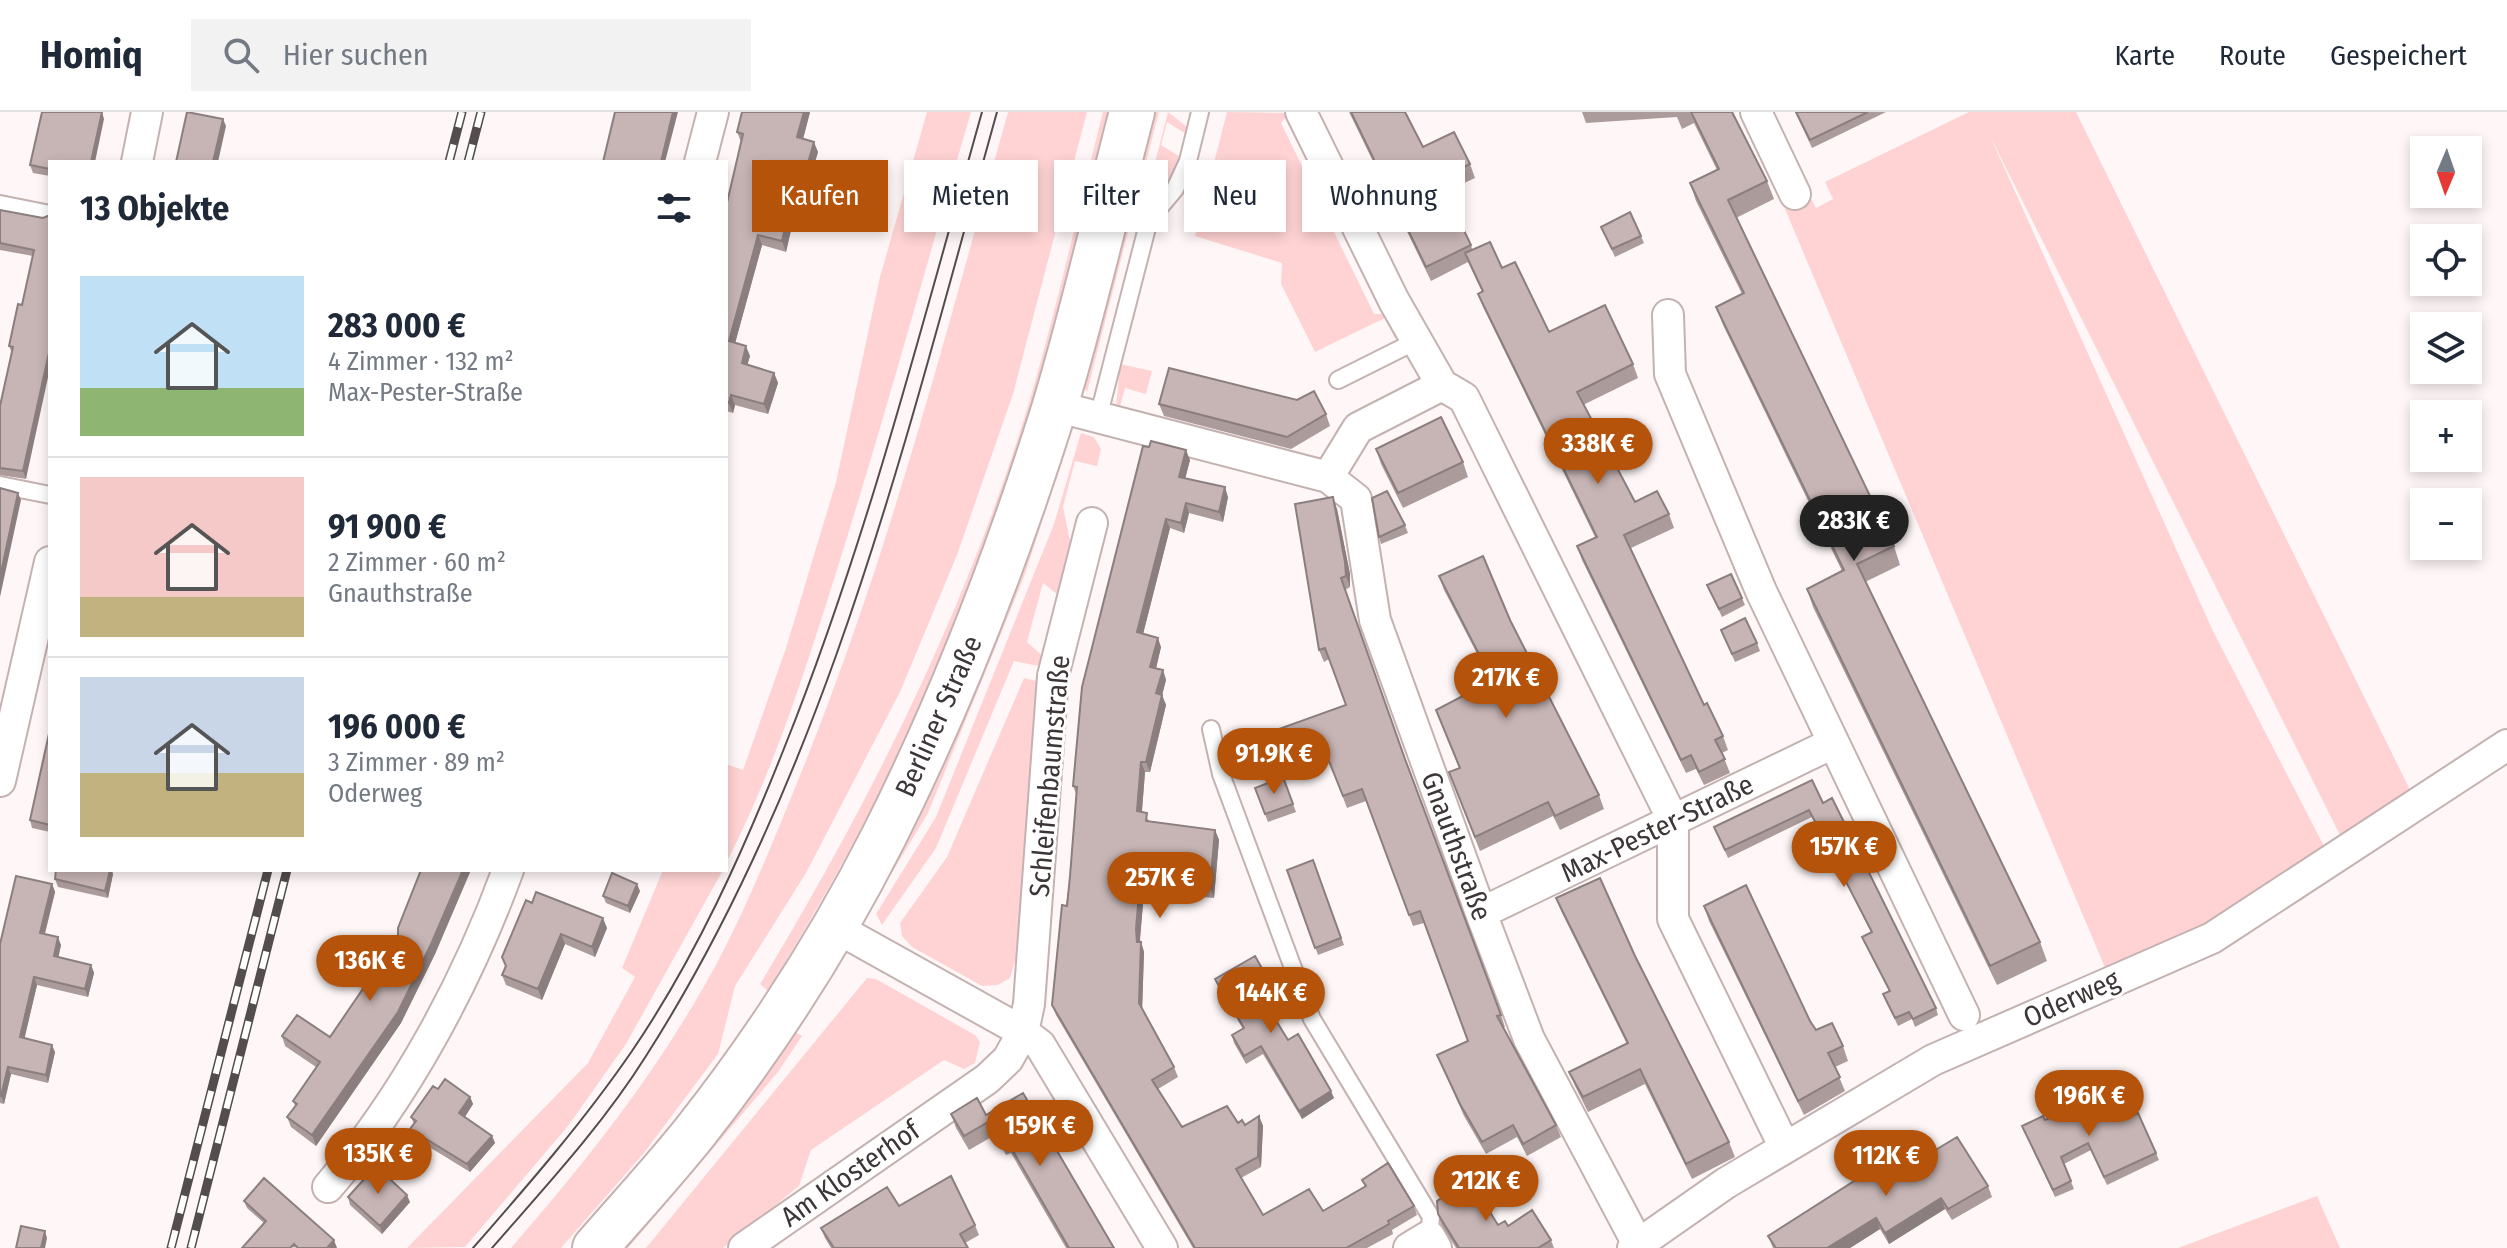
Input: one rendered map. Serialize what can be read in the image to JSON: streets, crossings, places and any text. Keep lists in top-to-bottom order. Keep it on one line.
{"streets":{"main road":["Berliner Straße"],"street":["Schleifenbaumstraße","Max-Pester-Straße","Gnauthstraße","Oderweg","Am Klosterhof"]},"crossings":[["Berliner Straße","Gnauthstraße"],["Schleifenbaumstraße","Am Klosterhof"],["Max-Pester-Straße","Gnauthstraße"],["Gnauthstraße","Oderweg"]],"north":"bottom","page":{"header":"Homiq","search":"Hier suchen","nav":["Karte","Route","Gespeichert"],"map_buttons":["+","−"],"chip":["Kaufen","Mieten","Filter","Neu","Wohnung"],"heading":"13 Objekte","list":[{"name":"283 000 €","note":"4 Zimmer · 132 m² · Max-Pester-Straße"},{"name":"91 900 €","note":"2 Zimmer · 60 m² · Gnauthstraße"},{"name":"196 000 €","note":"3 Zimmer · 89 m² · Oderweg"}],"price":["338K €","283K €","217K €","91.9K €","157K €","257K €","136K €","144K €","196K €","159K €","135K €","112K €","212K €"]}}
